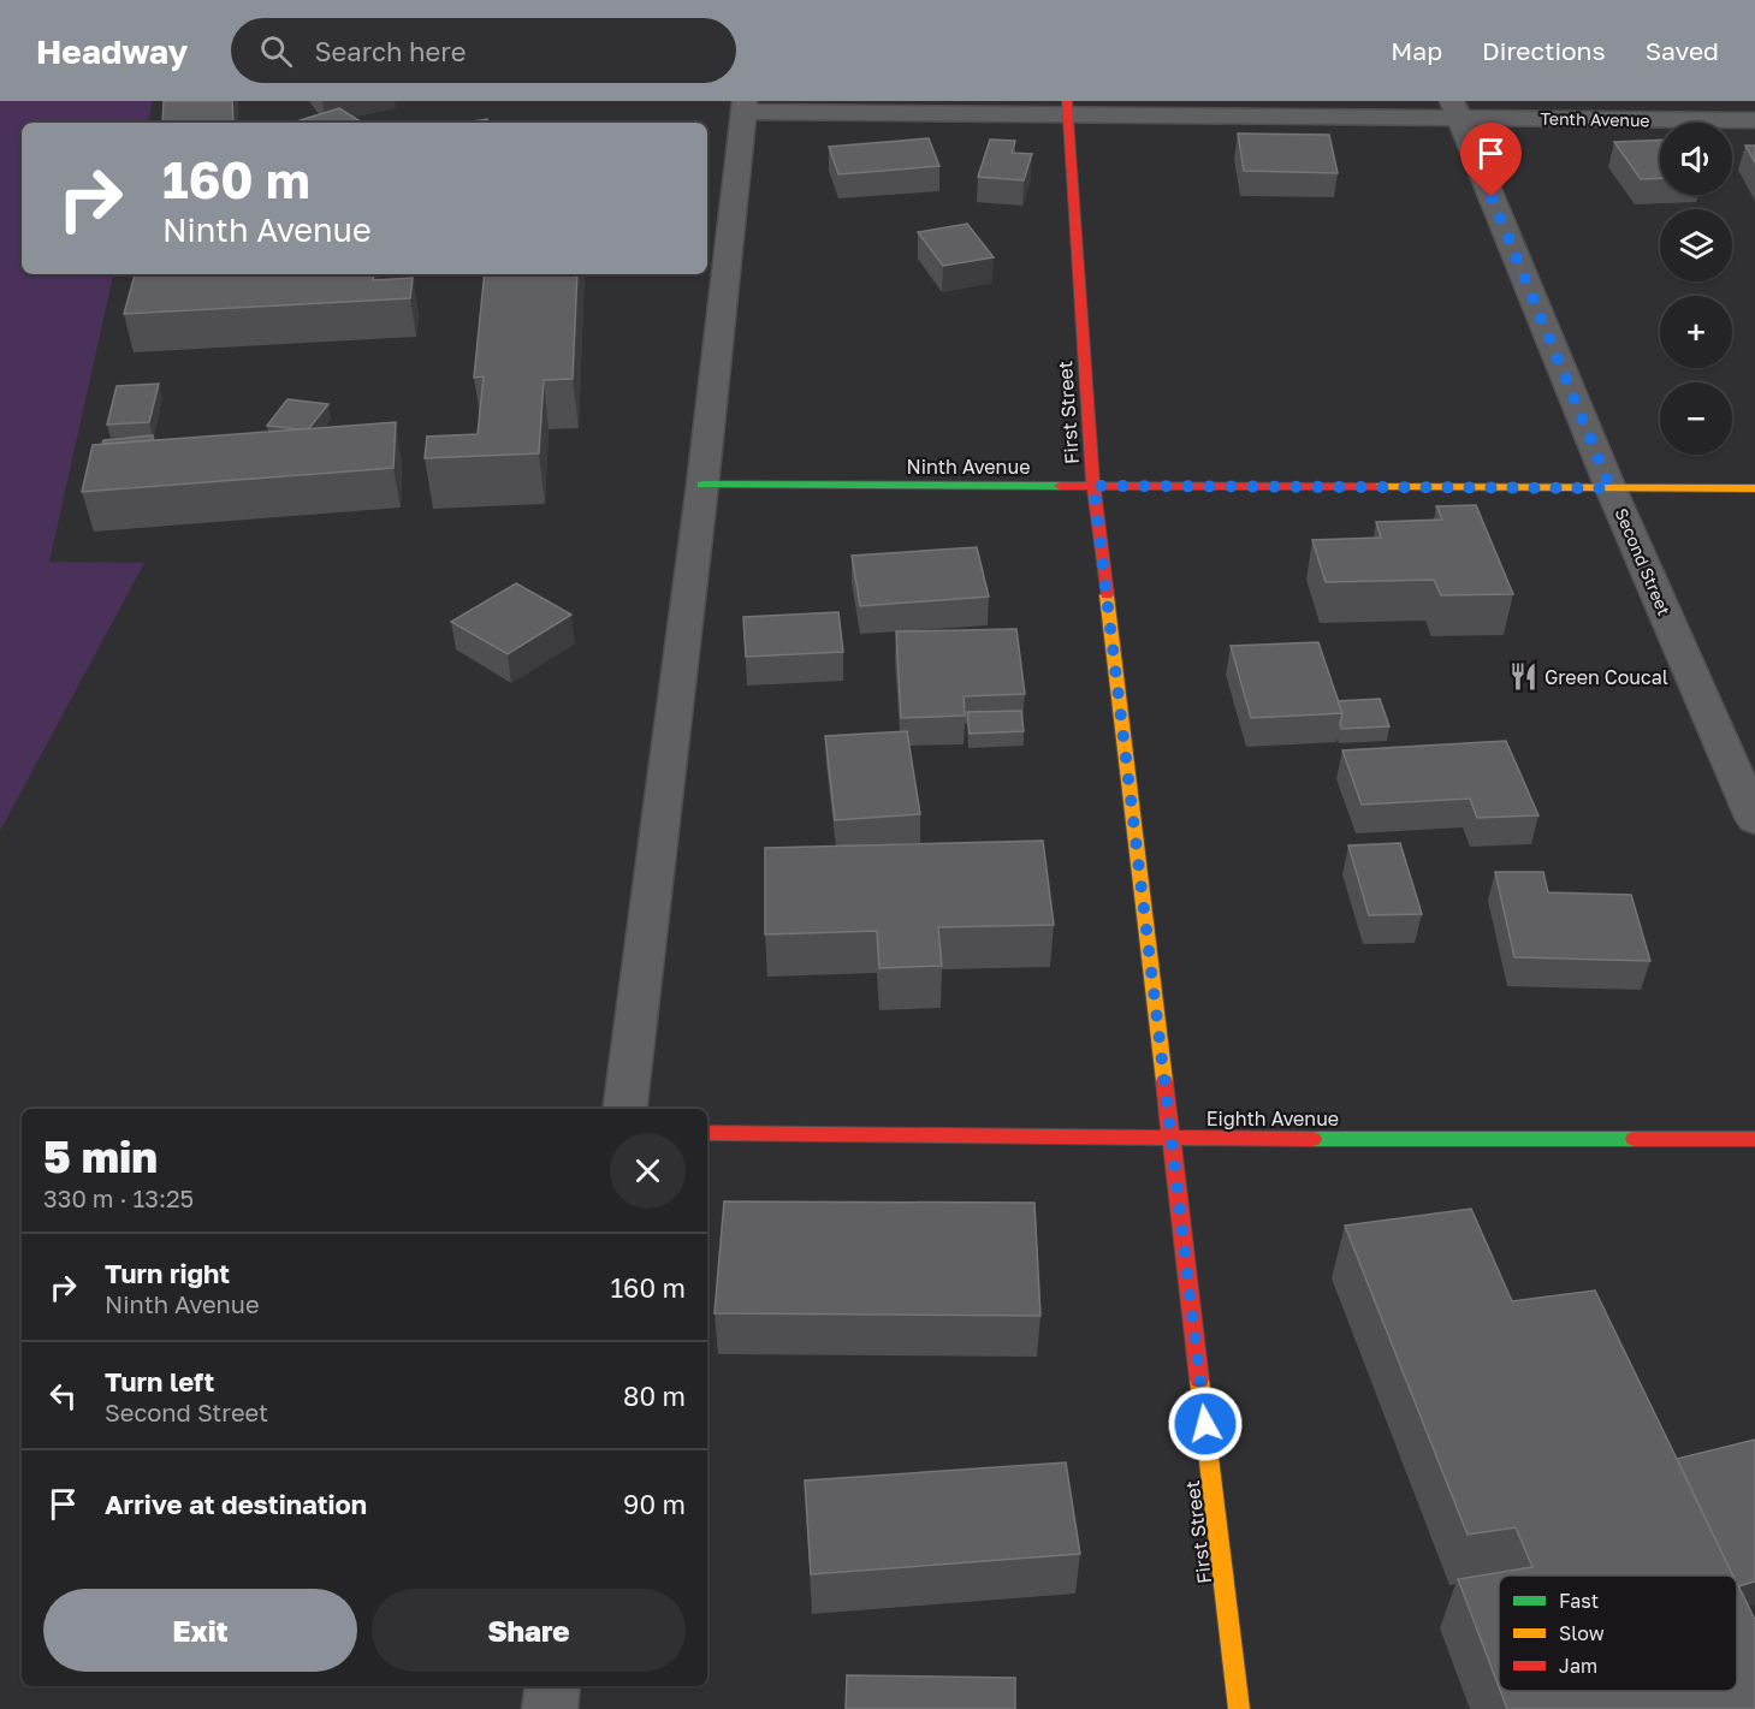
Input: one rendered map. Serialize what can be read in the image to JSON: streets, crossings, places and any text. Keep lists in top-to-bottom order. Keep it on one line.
{"streets":{"street":["Tenth Avenue","First Street","Ninth Avenue","Second Street","Eighth Avenue"]},"crossings":[["Tenth Avenue","First Street"],["Tenth Avenue","Second Street"],["First Street","Ninth Avenue"],["First Street","Eighth Avenue"],["Ninth Avenue","Second Street"]],"places":{"restaurant":["Green Coucal"]},"legend":["Fast","Slow","Jam"],"page":{"header":"Headway","search":"Search here","nav":["Map","Directions","Saved"],"map_buttons":["+","−"],"turn":["160 m","Ninth Avenue"],"heading":["5 min","330 m · 13:25"],"list":[{"name":"Turn right","note":"Ninth Avenue","value":"160 m"},{"name":"Turn left","note":"Second Street","value":"80 m"},{"name":"Arrive at destination","value":"90 m"}],"buttons":["Exit","Share"]}}
